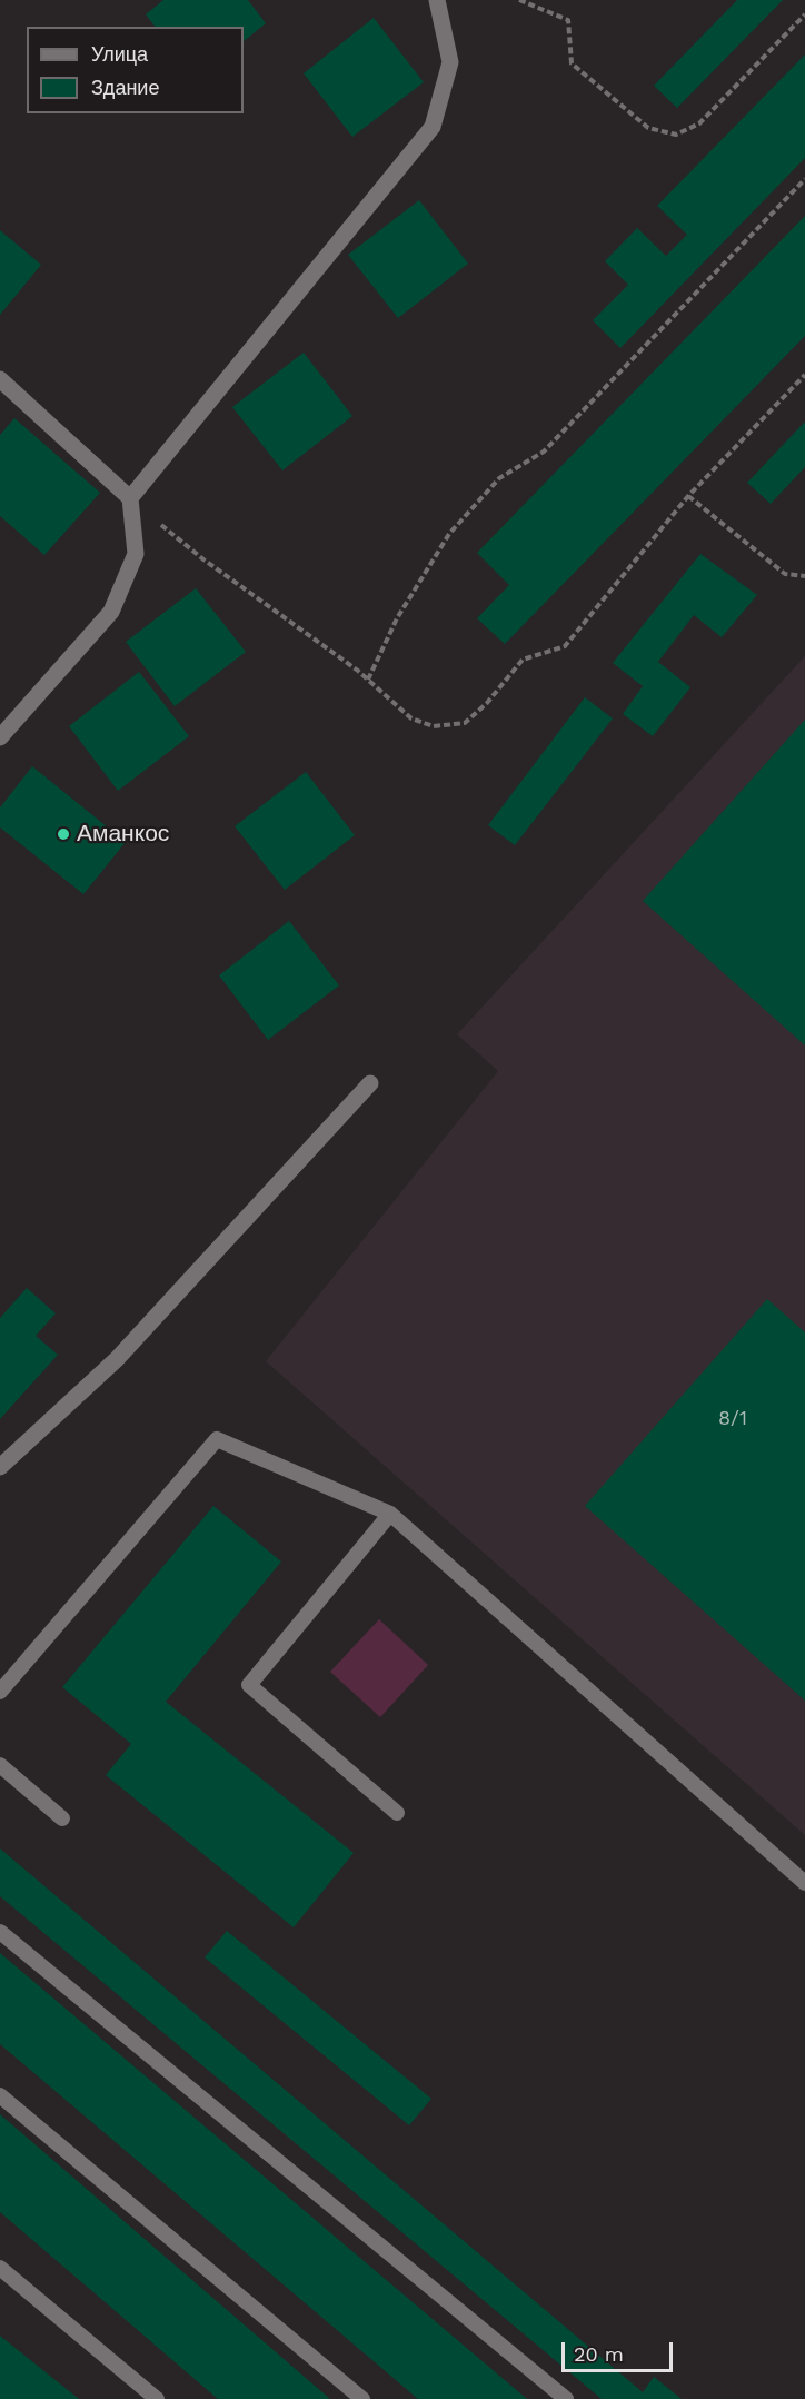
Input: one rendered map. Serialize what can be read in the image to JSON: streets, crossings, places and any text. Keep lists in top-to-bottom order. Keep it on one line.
{"places":["Аманкос"],"house_numbers":["8/1"],"legend":["Улица","Здание"],"scale_bar":"20 m"}
